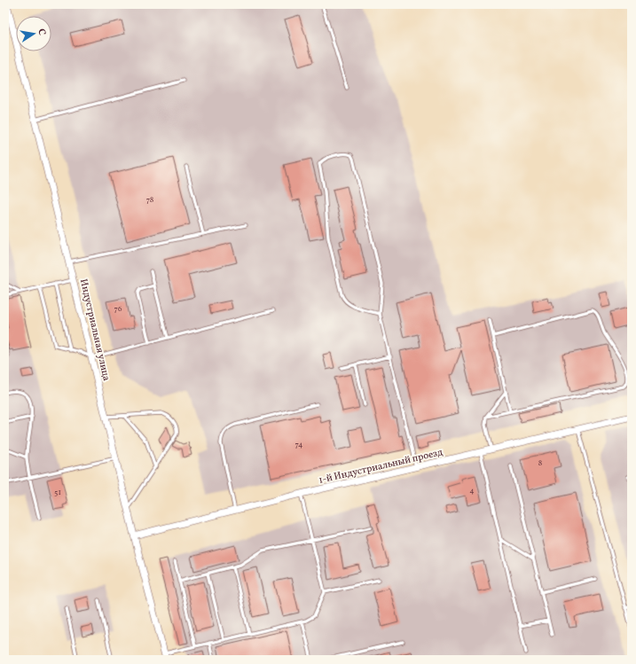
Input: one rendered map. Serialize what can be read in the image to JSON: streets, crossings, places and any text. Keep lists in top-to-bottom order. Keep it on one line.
{"streets":{"street":["Индустриальная улица","1-й Индустриальный проезд"]},"crossings":[["Индустриальная улица","1-й Индустриальный проезд"]],"house_numbers":["78","76","74","8","4","51"],"north":"right"}
